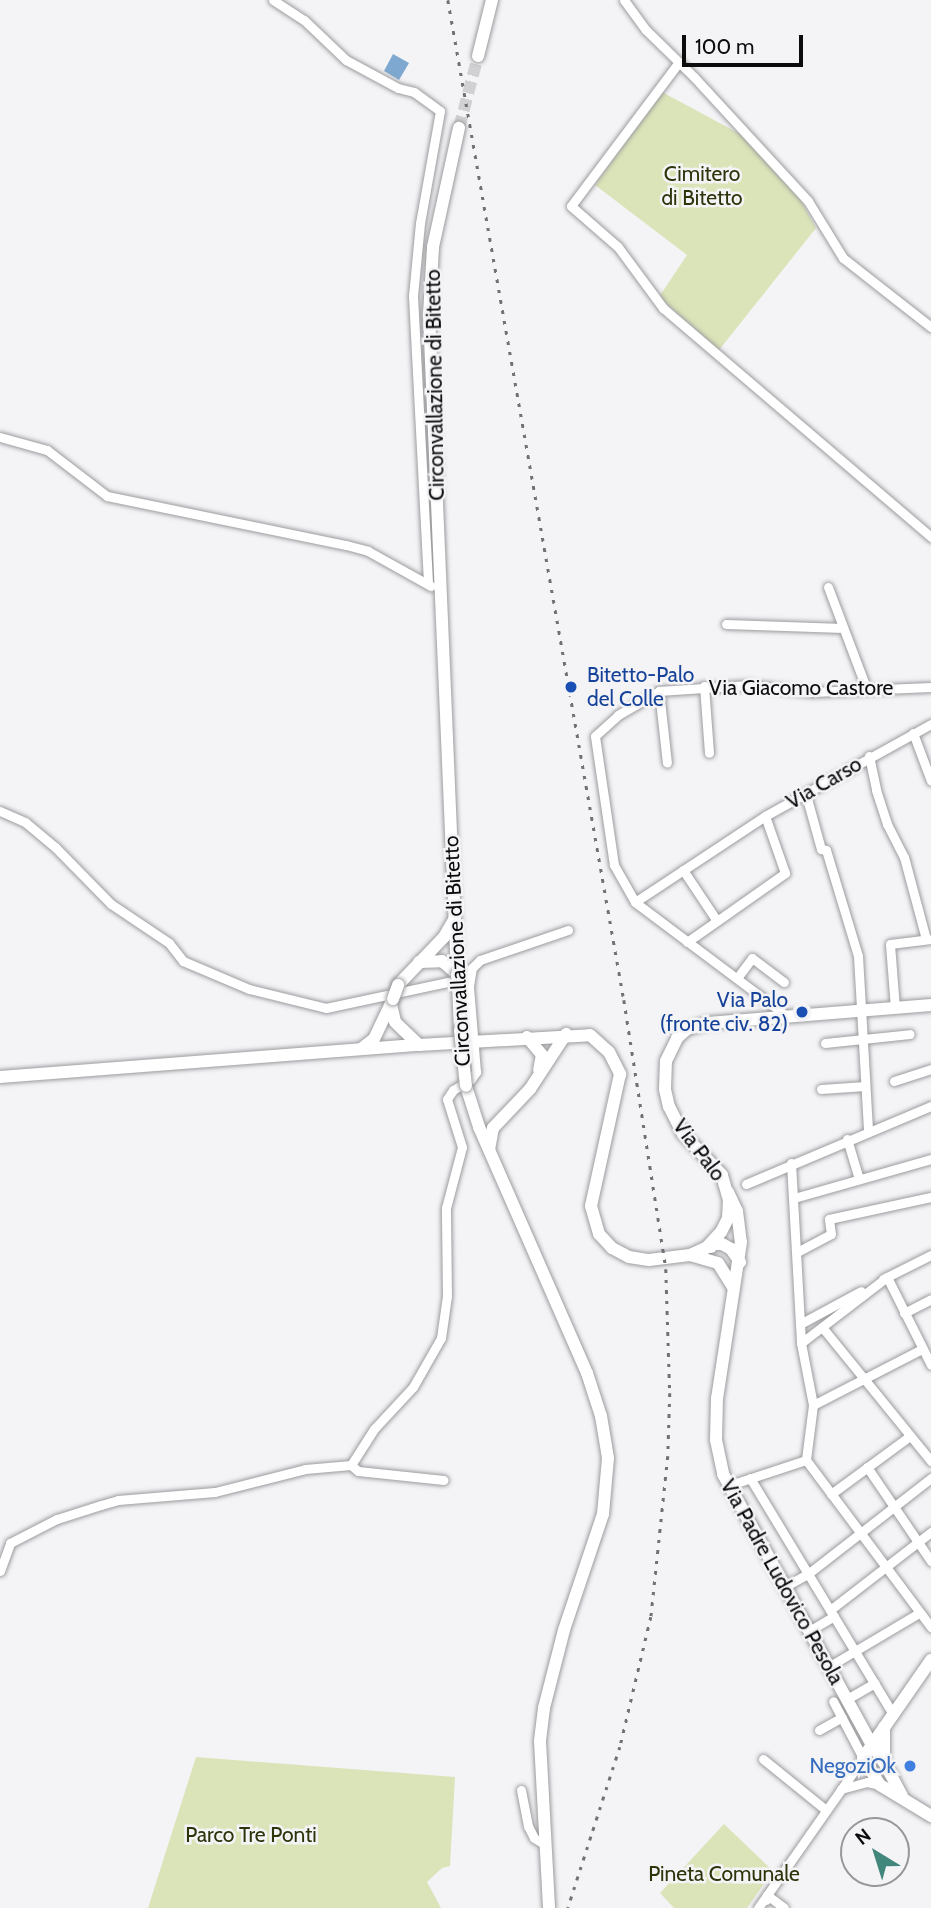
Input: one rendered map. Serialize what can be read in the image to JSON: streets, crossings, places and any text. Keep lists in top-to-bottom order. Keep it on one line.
{"streets":{"main road":["Circonvallazione di Bitetto","Via Palo","Via Padre Ludovico Pesola"],"street":["Via Giacomo Castore","Via Carso"]},"crossings":[["Via Palo","Via Padre Ludovico Pesola"]],"parks":["Cimitero di Bitetto","Parco Tre Ponti","Pineta Comunale"],"places":["Bitetto-Palo del Colle","Via Palo (fronte civ. 82)","NegoziOk"],"scale_bar":"100 m","north":"top left"}
